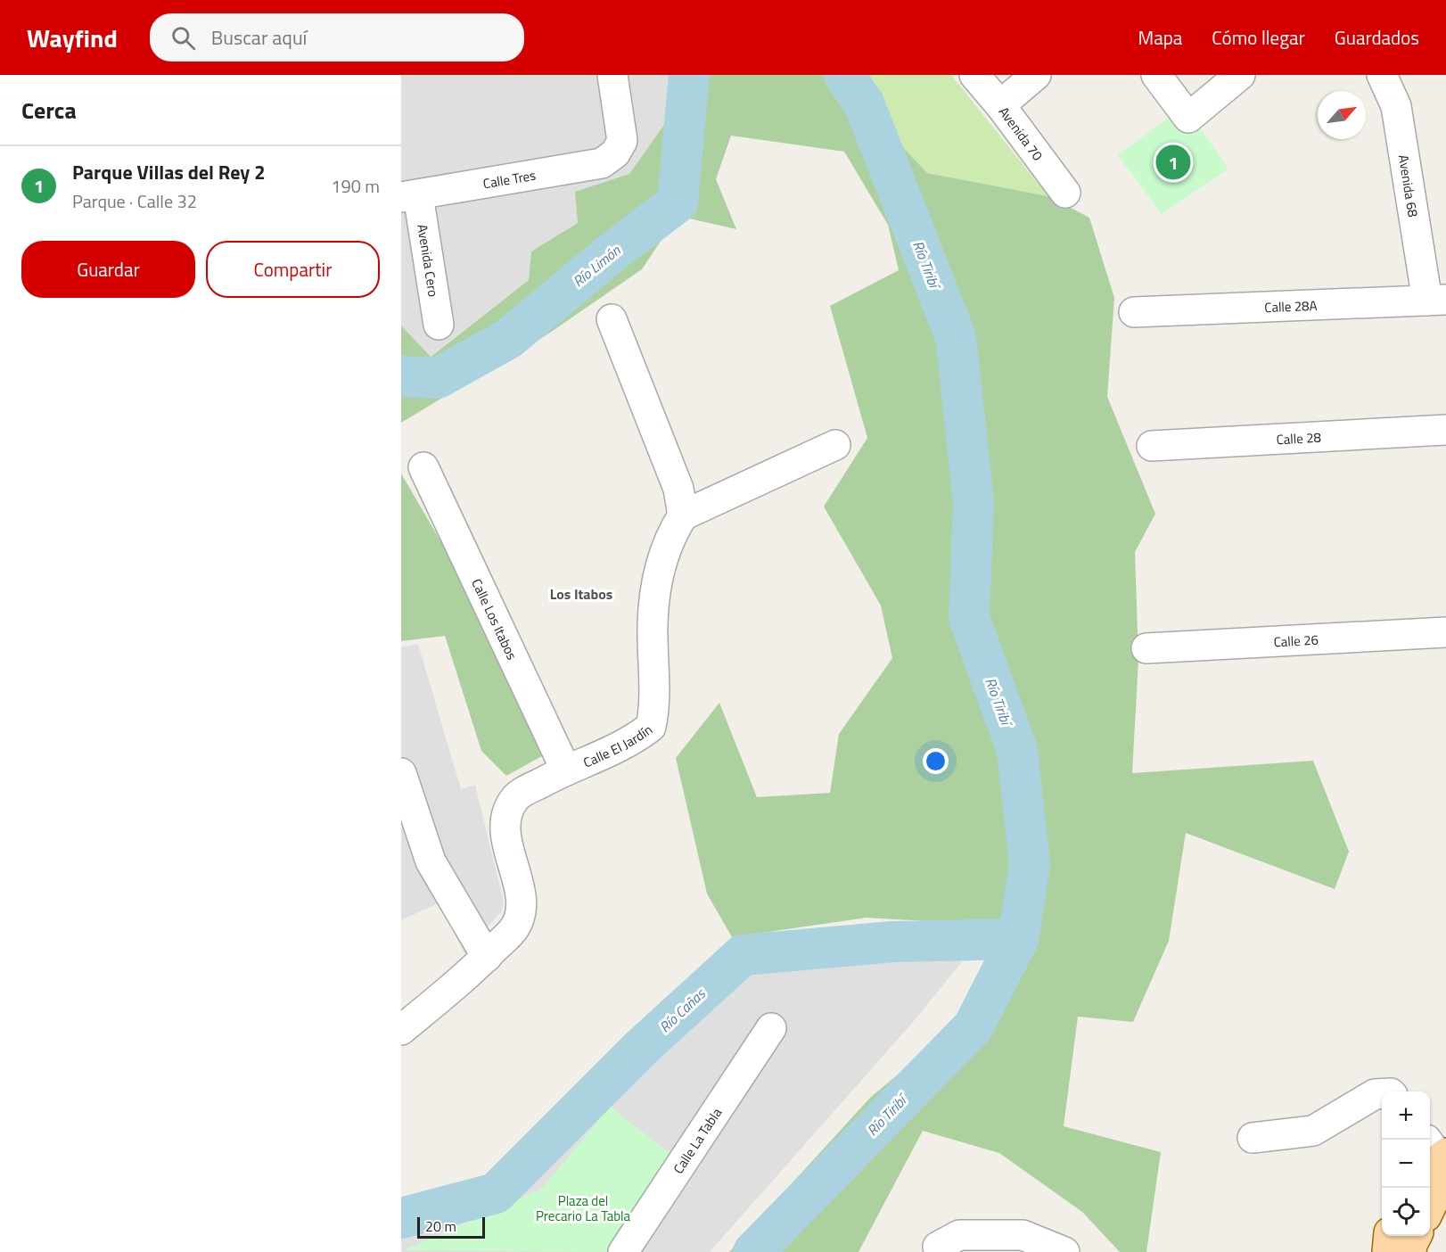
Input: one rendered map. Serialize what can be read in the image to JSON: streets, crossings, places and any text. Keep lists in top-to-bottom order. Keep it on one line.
{"streets":{"street":["Avenida 70","Calle Tres","Avenida 68","Avenida Cero","Calle 28A","Calle 28","Calle Los Itabos","Calle 26","Calle El Jardín","Calle La Tabla"]},"crossings":[["Calle Tres","Avenida Cero"],["Avenida 68","Calle 28A"],["Calle Los Itabos","Calle El Jardín"]],"districts":["Los Itabos"],"water":["Río Tiribí","Río Limón","Río Cañas"],"parks":["Plaza del Precario La Tabla"],"scale_bar":"20 m","north":"top right","page":{"header":"Wayfind","search":"Buscar aquí","nav":["Mapa","Cómo llegar","Guardados"],"heading":"Cerca","pins":"1","list":[{"mark":"1","name":"Parque Villas del Rey 2","note":"Parque · Calle 32","value":"190 m"}],"buttons":["Guardar","Compartir"],"map_buttons":["+","−"],"scale":"20 m"}}
